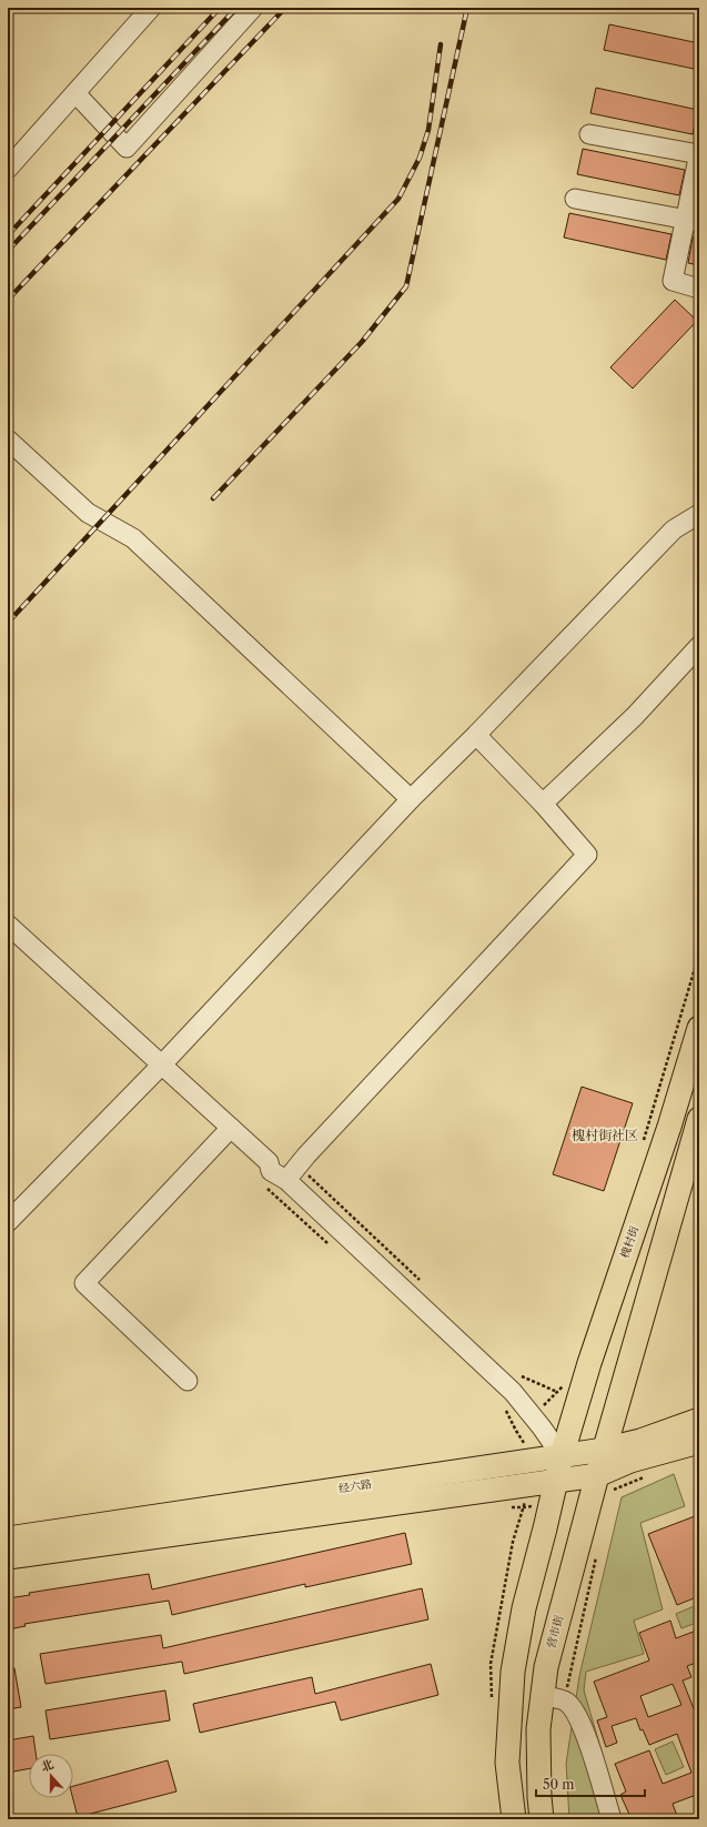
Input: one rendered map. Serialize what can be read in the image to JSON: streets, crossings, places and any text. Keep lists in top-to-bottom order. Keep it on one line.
{"streets":{"main road":["槐村街","经六路","营市街"]},"crossings":[["槐村街","经六路"],["经六路","营市街"]],"districts":["槐村街社区"],"scale_bar":"50 m","north":"top"}
